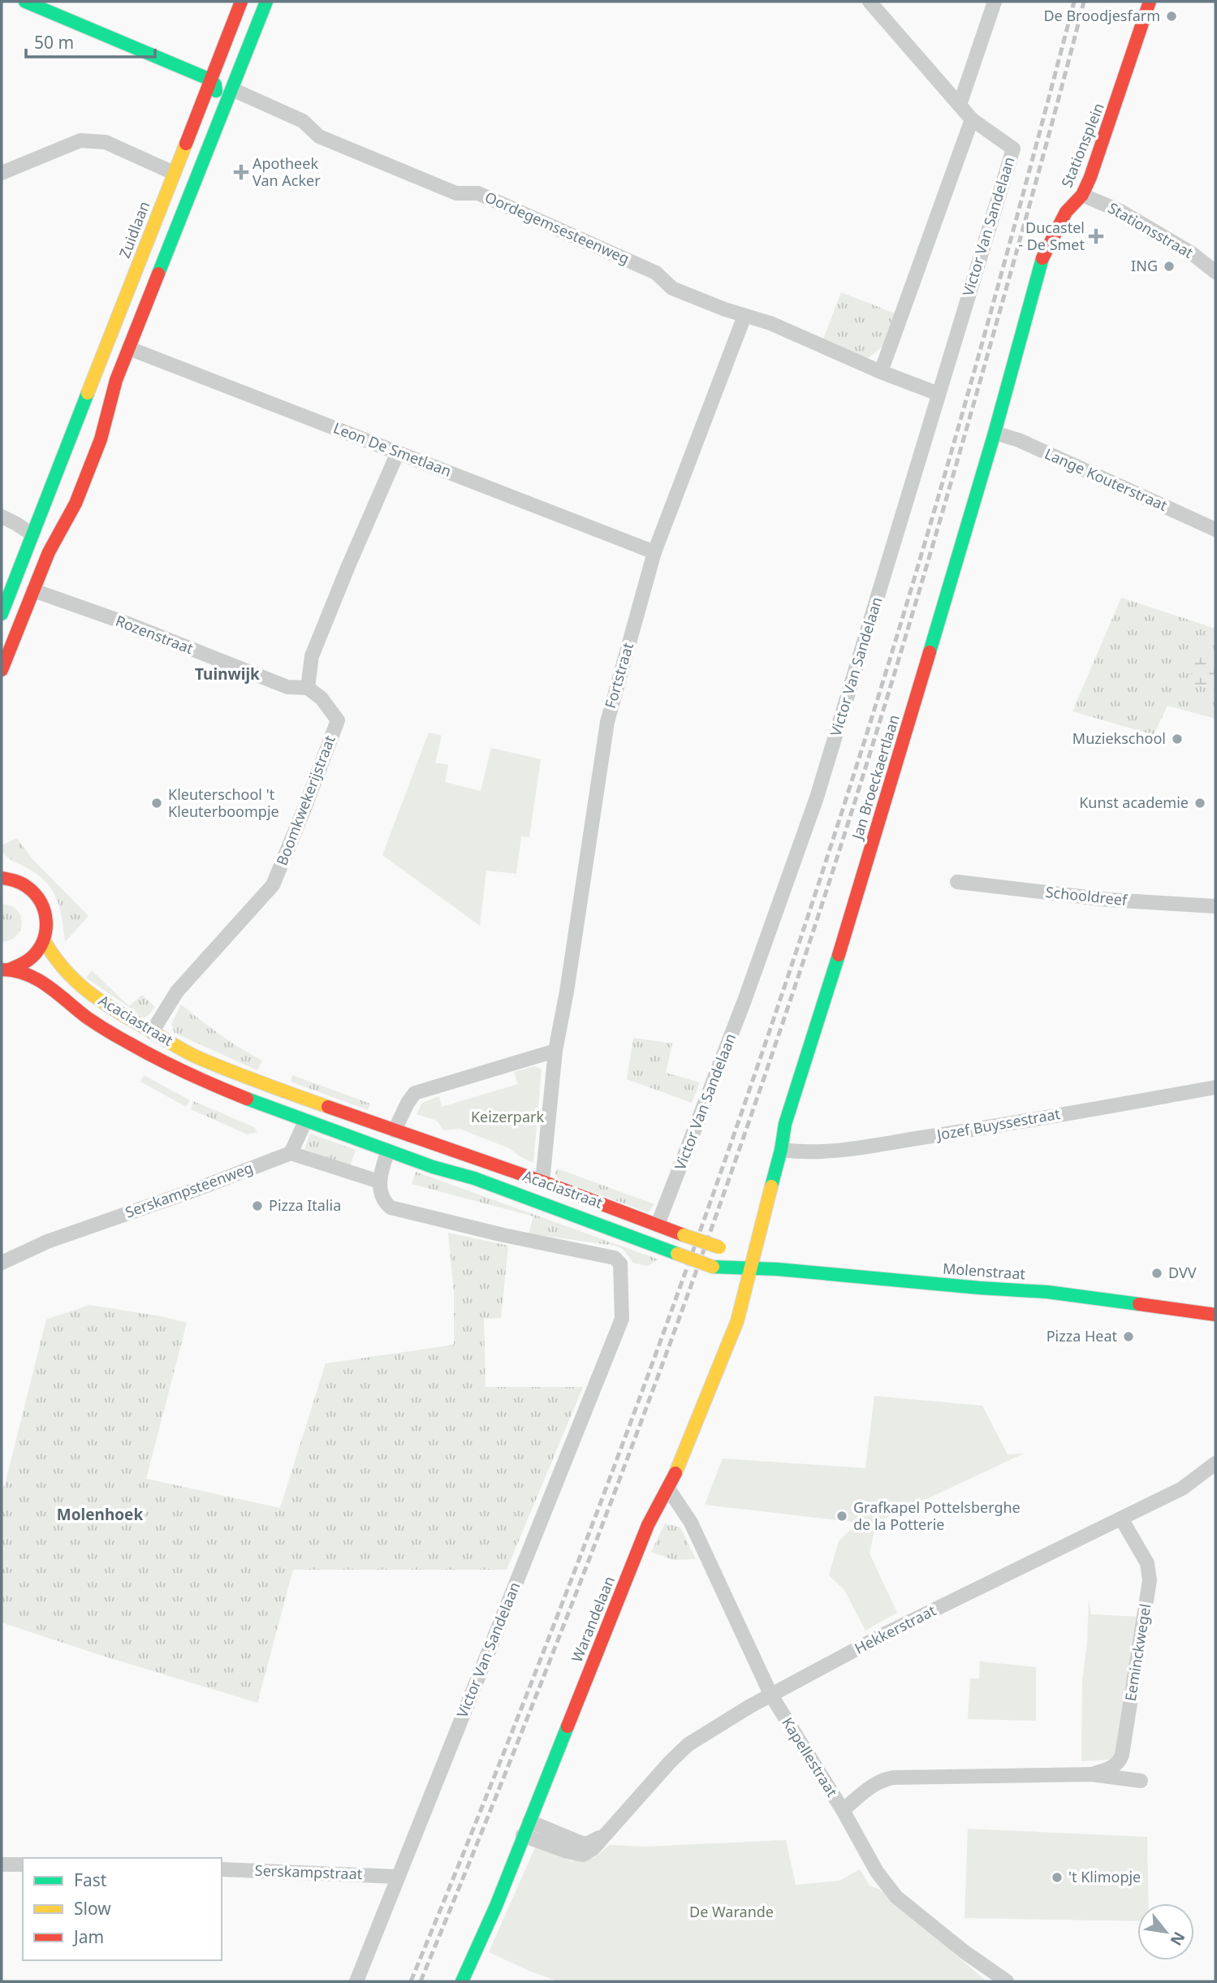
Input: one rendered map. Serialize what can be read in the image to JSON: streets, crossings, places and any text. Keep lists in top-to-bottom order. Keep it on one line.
{"streets":{"main road":["Stationsplein","Zuidlaan","Jan Broeckaertlaan","Acaciastraat","Molenstraat","Warandelaan"],"street":["Victor Van Sandelaan","Oordegemsesteenweg","Stationsstraat","Leon De Smetlaan","Lange Kouterstraat","Rozenstraat","Fortstraat","Boomkwekerijstraat","Schooldreef","Jozef Buyssestraat","Serskampsteenweg","Hekkerstraat","Eeminckwegel","Kapellestraat","Serskampstraat"]},"crossings":[["Stationsplein","Stationsstraat"],["Stationsplein","Jan Broeckaertlaan"],["Victor Van Sandelaan","Oordegemsesteenweg"],["Victor Van Sandelaan","Acaciastraat"],["Victor Van Sandelaan","Serskampstraat"],["Oordegemsesteenweg","Zuidlaan"],["Oordegemsesteenweg","Fortstraat"],["Zuidlaan","Leon De Smetlaan"],["Zuidlaan","Rozenstraat"],["Leon De Smetlaan","Fortstraat"],["Lange Kouterstraat","Jan Broeckaertlaan"],["Rozenstraat","Boomkwekerijstraat"],["Fortstraat","Acaciastraat"],["Jan Broeckaertlaan","Acaciastraat"],["Jan Broeckaertlaan","Jozef Buyssestraat"],["Jan Broeckaertlaan","Molenstraat"],["Jan Broeckaertlaan","Warandelaan"],["Boomkwekerijstraat","Acaciastraat"],["Acaciastraat","Molenstraat"],["Acaciastraat","Warandelaan"],["Molenstraat","Warandelaan"],["Warandelaan","Hekkerstraat"],["Warandelaan","Kapellestraat"],["Hekkerstraat","Eeminckwegel"],["Hekkerstraat","Kapellestraat"],["Eeminckwegel","Kapellestraat"]],"districts":["Tuinwijk","Molenhoek"],"parks":["Keizerpark","De Warande"],"places":{"other":["De Broodjesfarm","ING","Muziekschool","Kleuterschool 't Kleuterboompje","Kunst academie","Pizza Italia","DVV","Pizza Heat","Grafkapel Pottelsberghe de la Potterie","'t Klimopje"],"health":["Apotheek Van Acker","Ducastel - De Smet"]},"legend":["Fast","Slow","Jam"],"scale_bar":"50 m","north":"bottom right"}
